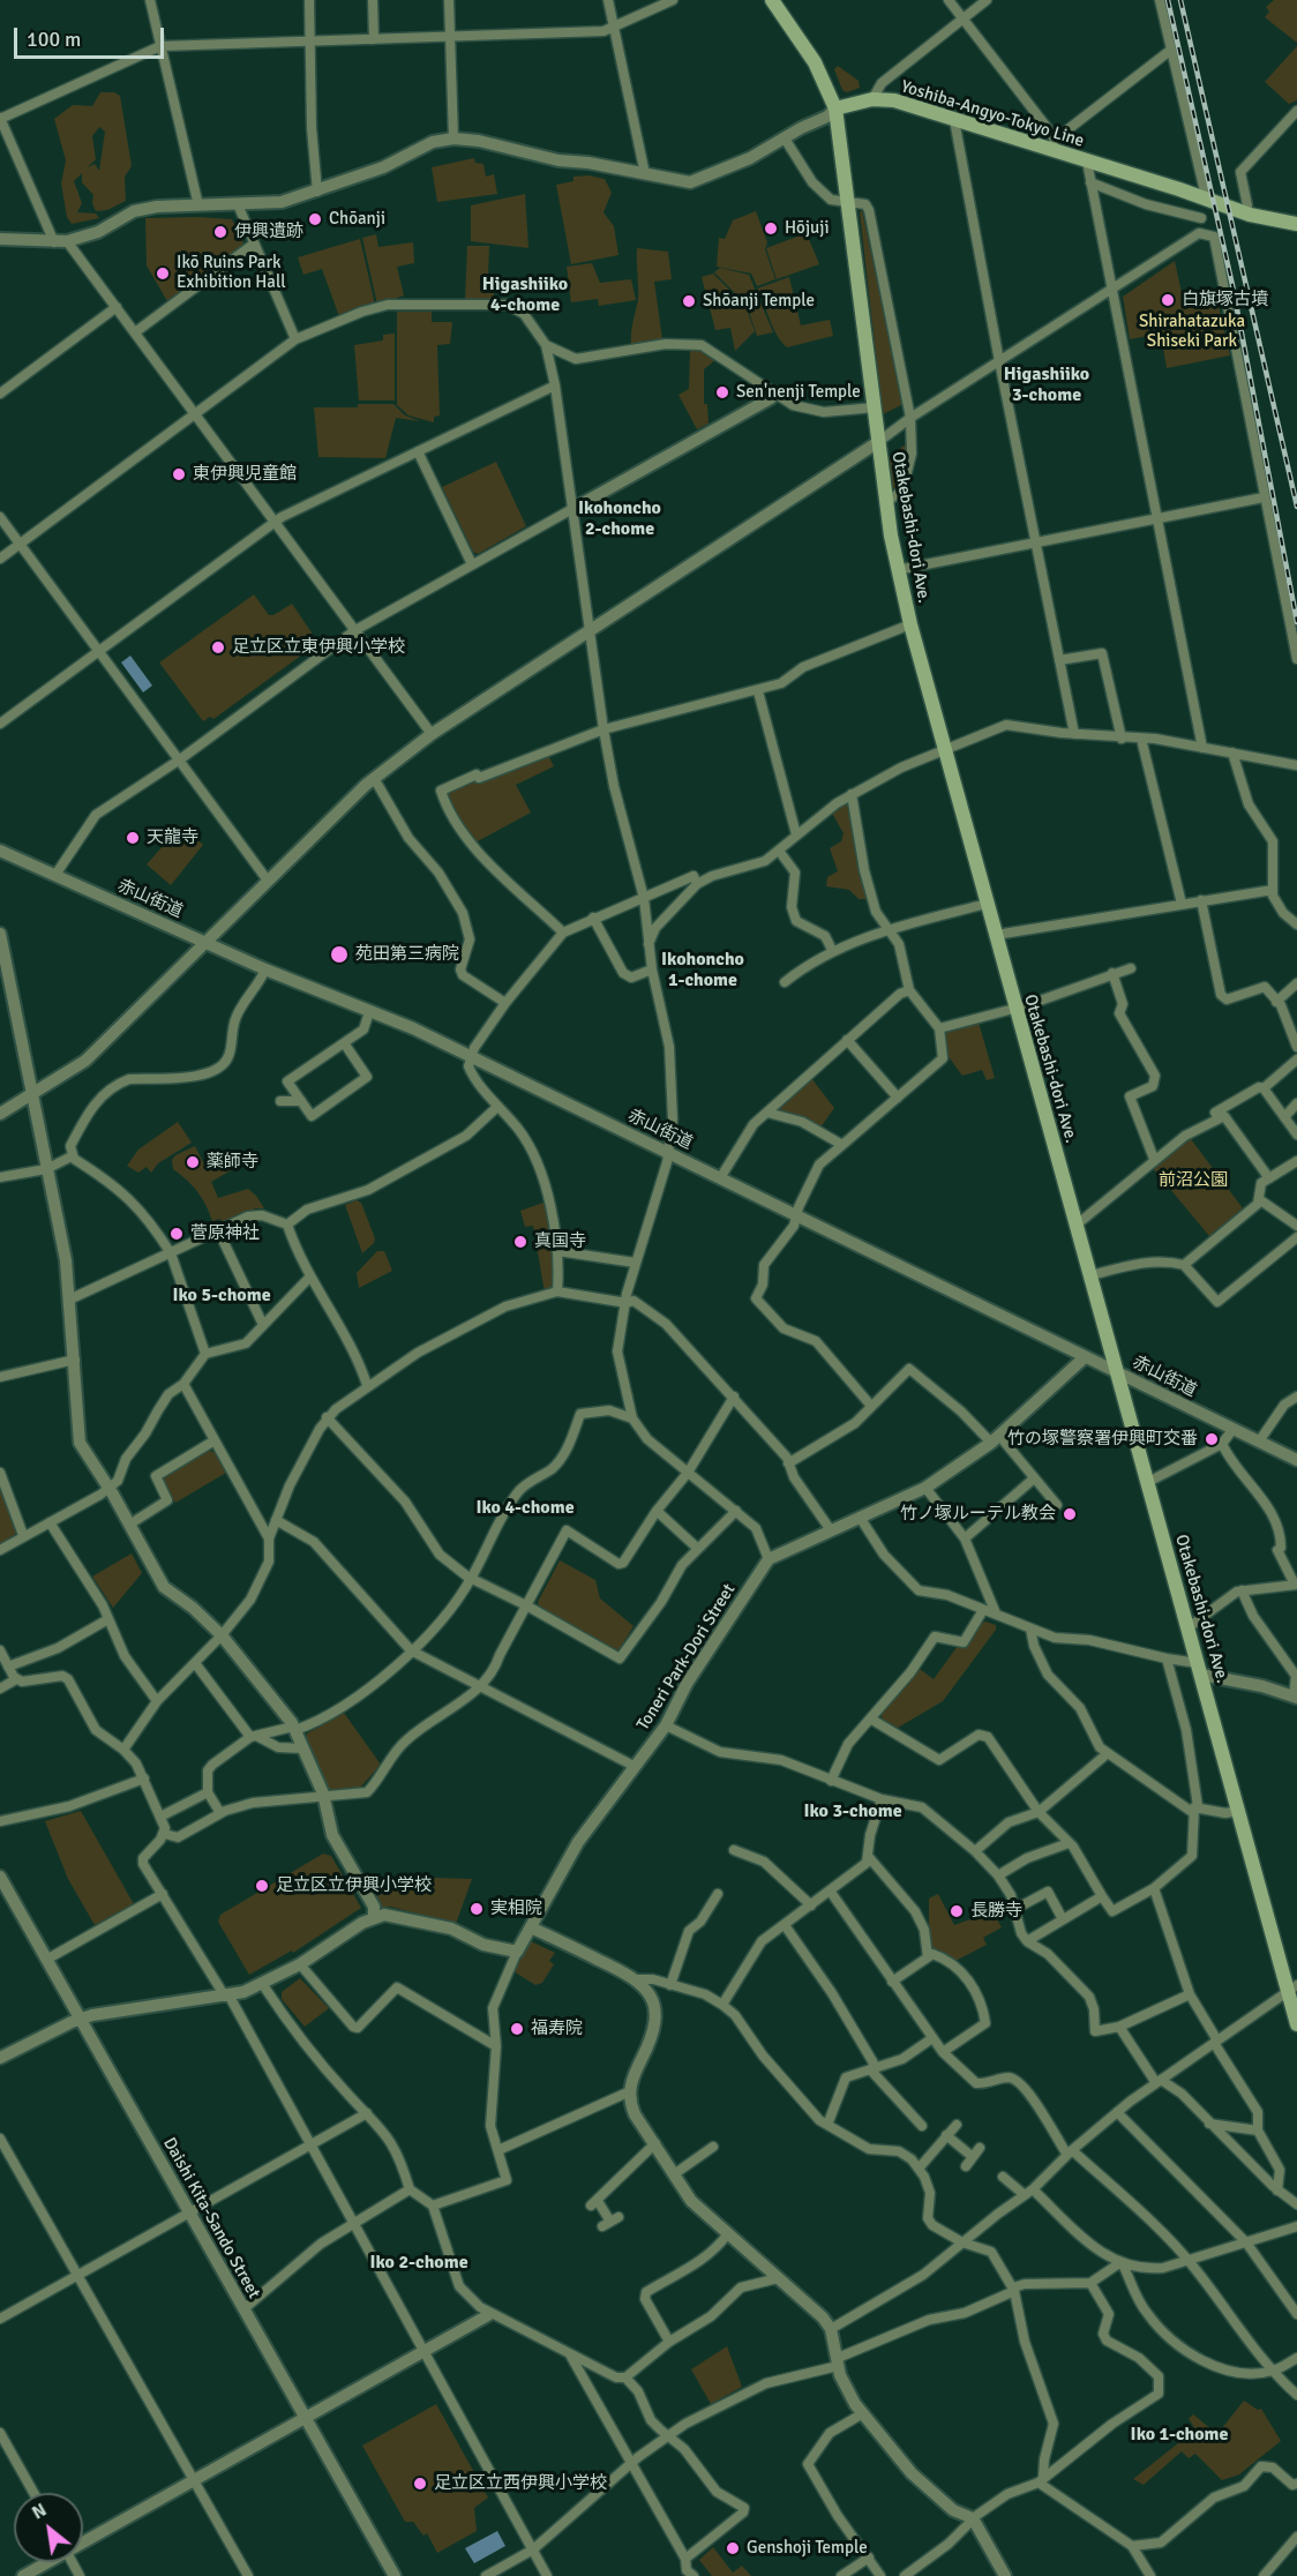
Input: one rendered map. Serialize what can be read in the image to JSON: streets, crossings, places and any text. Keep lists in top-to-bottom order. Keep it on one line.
{"streets":{"main road":["Yoshiba-Angyo-Tokyo Line","Otakebashi-dori Ave."],"street":["赤山街道","Toneri Park-Dori Street","Daishi Kita-Sando Street"]},"crossings":[["Yoshiba-Angyo-Tokyo Line","Otakebashi-dori Ave."],["Otakebashi-dori Ave.","赤山街道"]],"districts":["Higashiiko 4-chome","Higashiiko 3-chome","Ikohoncho 2-chome","Ikohoncho 1-chome","Iko 5-chome","Iko 4-chome","Iko 3-chome","Iko 2-chome","Iko 1-chome"],"parks":["Shirahatazuka Shiseki Park","前沼公園"],"places":["Chōanji","Hōjuji","伊興遺跡","Ikō Ruins Park Exhibition Hall","白旗塚古墳","Shōanji Temple","Sen'nenji Temple","東伊興児童館","足立区立東伊興小学校","天龍寺","苑田第三病院","薬師寺","菅原神社","真国寺","竹の塚警察署伊興町交番","竹ノ塚ルーテル教会","足立区立伊興小学校","実相院","長勝寺","福寿院","足立区立西伊興小学校","Genshoji Temple"],"scale_bar":"100 m","north":"top left"}
